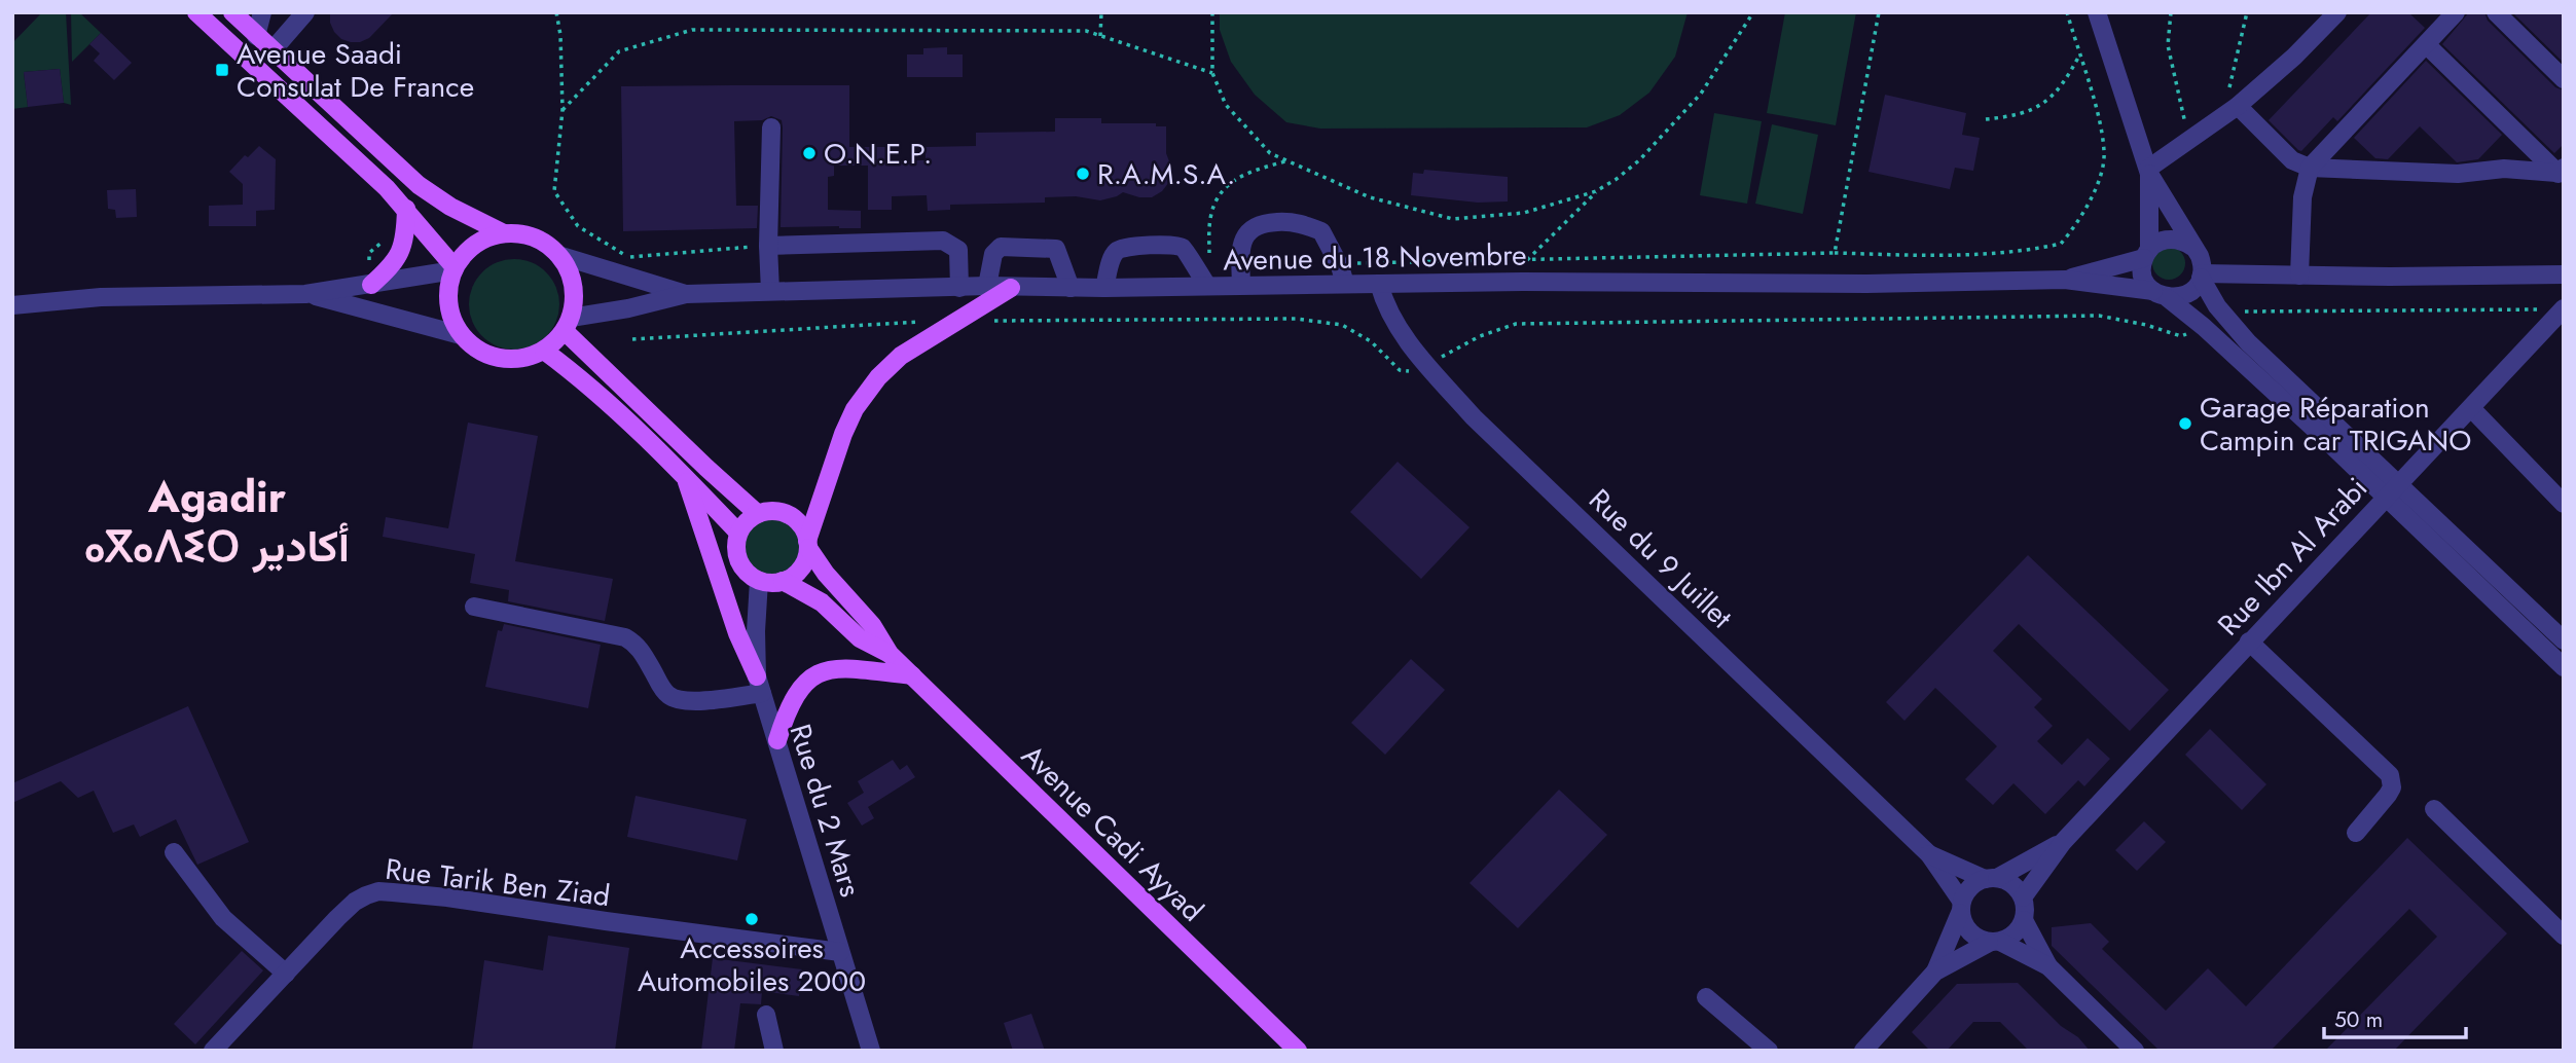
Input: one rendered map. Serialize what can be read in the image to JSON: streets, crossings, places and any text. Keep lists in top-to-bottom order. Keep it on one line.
{"streets":{"main road":["Avenue Cadi Ayyad"],"street":["Avenue du 18 Novembre","Rue Ibn Al Arabi","Rue du 9 Juillet","Rue du 2 Mars","Rue Tarik Ben Ziad"]},"crossings":[["Avenue du 18 Novembre","Rue du 9 Juillet"],["Rue Ibn Al Arabi","Rue du 9 Juillet"],["Rue du 2 Mars","Avenue Cadi Ayyad"],["Rue du 2 Mars","Rue Tarik Ben Ziad"]],"districts":["Agadir ⴰⴳⴰⴷⵉⵔ أكادير"],"places":{"transit":["Avenue Saadi Consulat De France"],"other":["O.N.E.P.","R.A.M.S.A.","Garage Réparation Campin car TRIGANO","Accessoires Automobiles 2000"]},"scale_bar":"50 m"}
